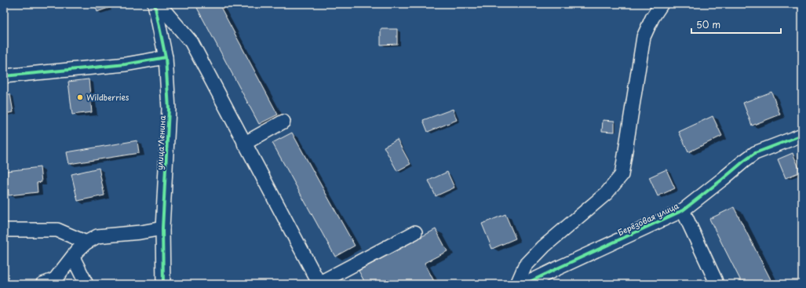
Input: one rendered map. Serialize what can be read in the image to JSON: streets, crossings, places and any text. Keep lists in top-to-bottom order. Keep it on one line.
{"streets":{"street":["улица Ленина","Берёзовая улица"]},"places":["Wildberries"],"scale_bar":"50 m"}
